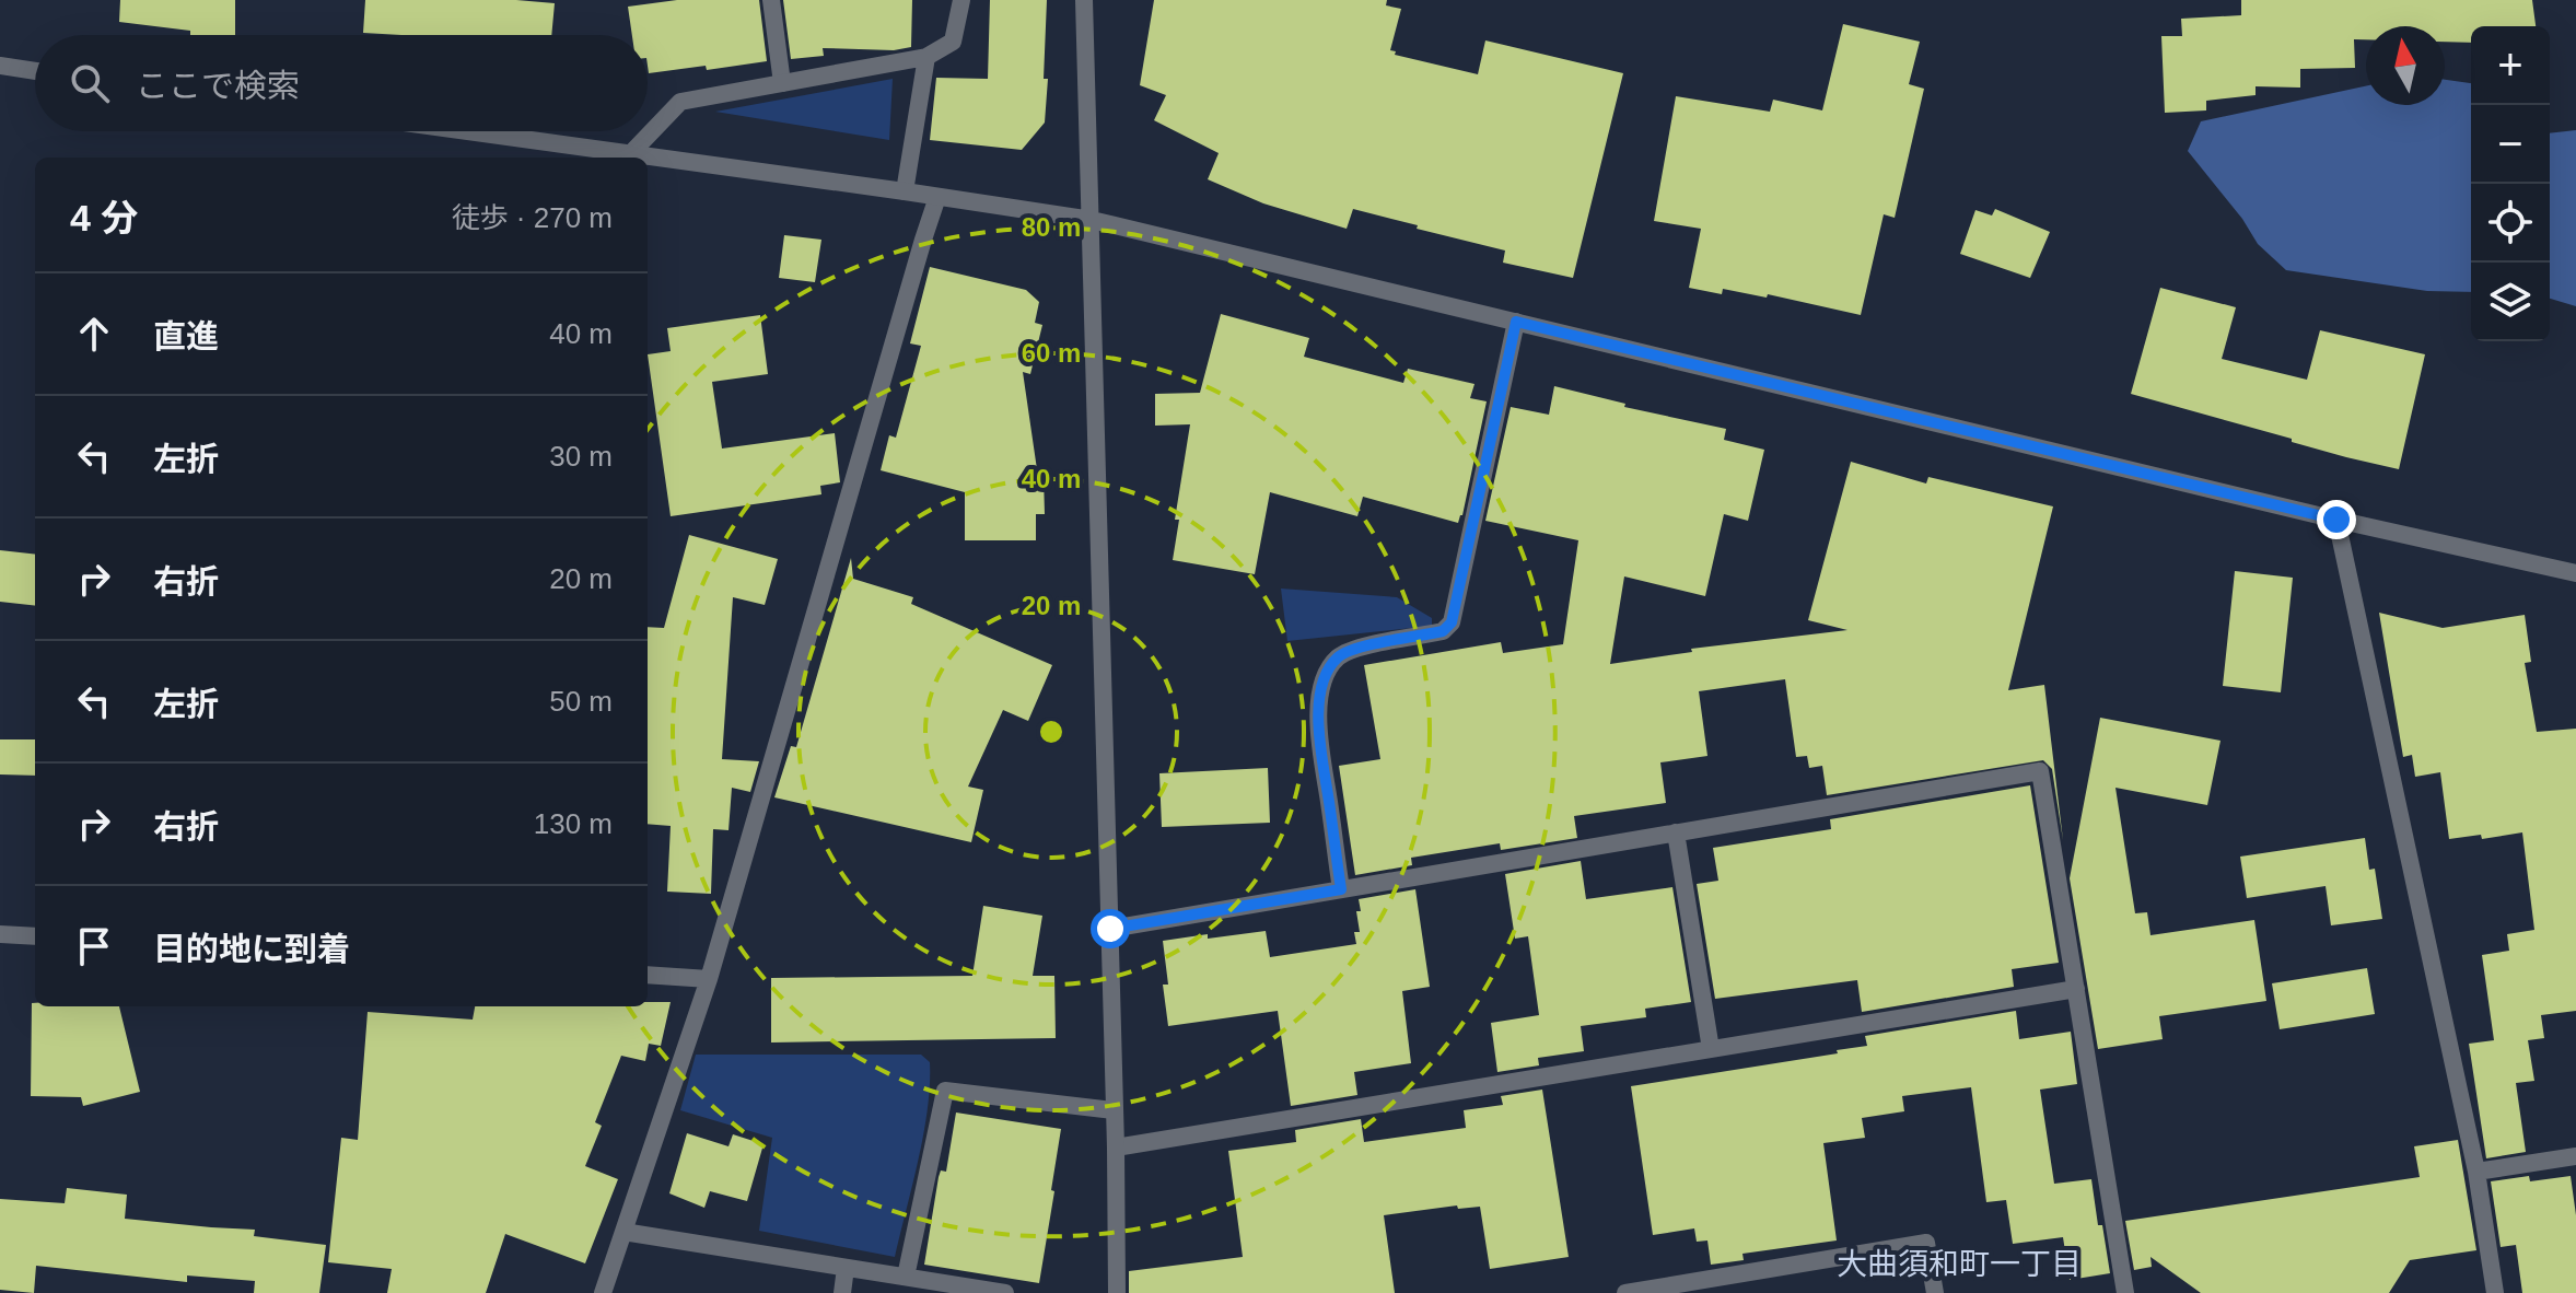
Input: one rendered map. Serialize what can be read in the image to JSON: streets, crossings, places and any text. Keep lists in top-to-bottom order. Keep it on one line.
{"districts":["大曲須和町一丁目"],"north":"top","page":{"map_buttons":["+","−"],"search":"ここで検索","heading":["4 分","徒歩 · 270 m"],"list":[["直進","40 m"],["左折","30 m"],["右折","20 m"],["左折","50 m"],["右折","130 m"],"目的地に到着"]},"rings":["80 m","60 m","40 m","20 m"]}
